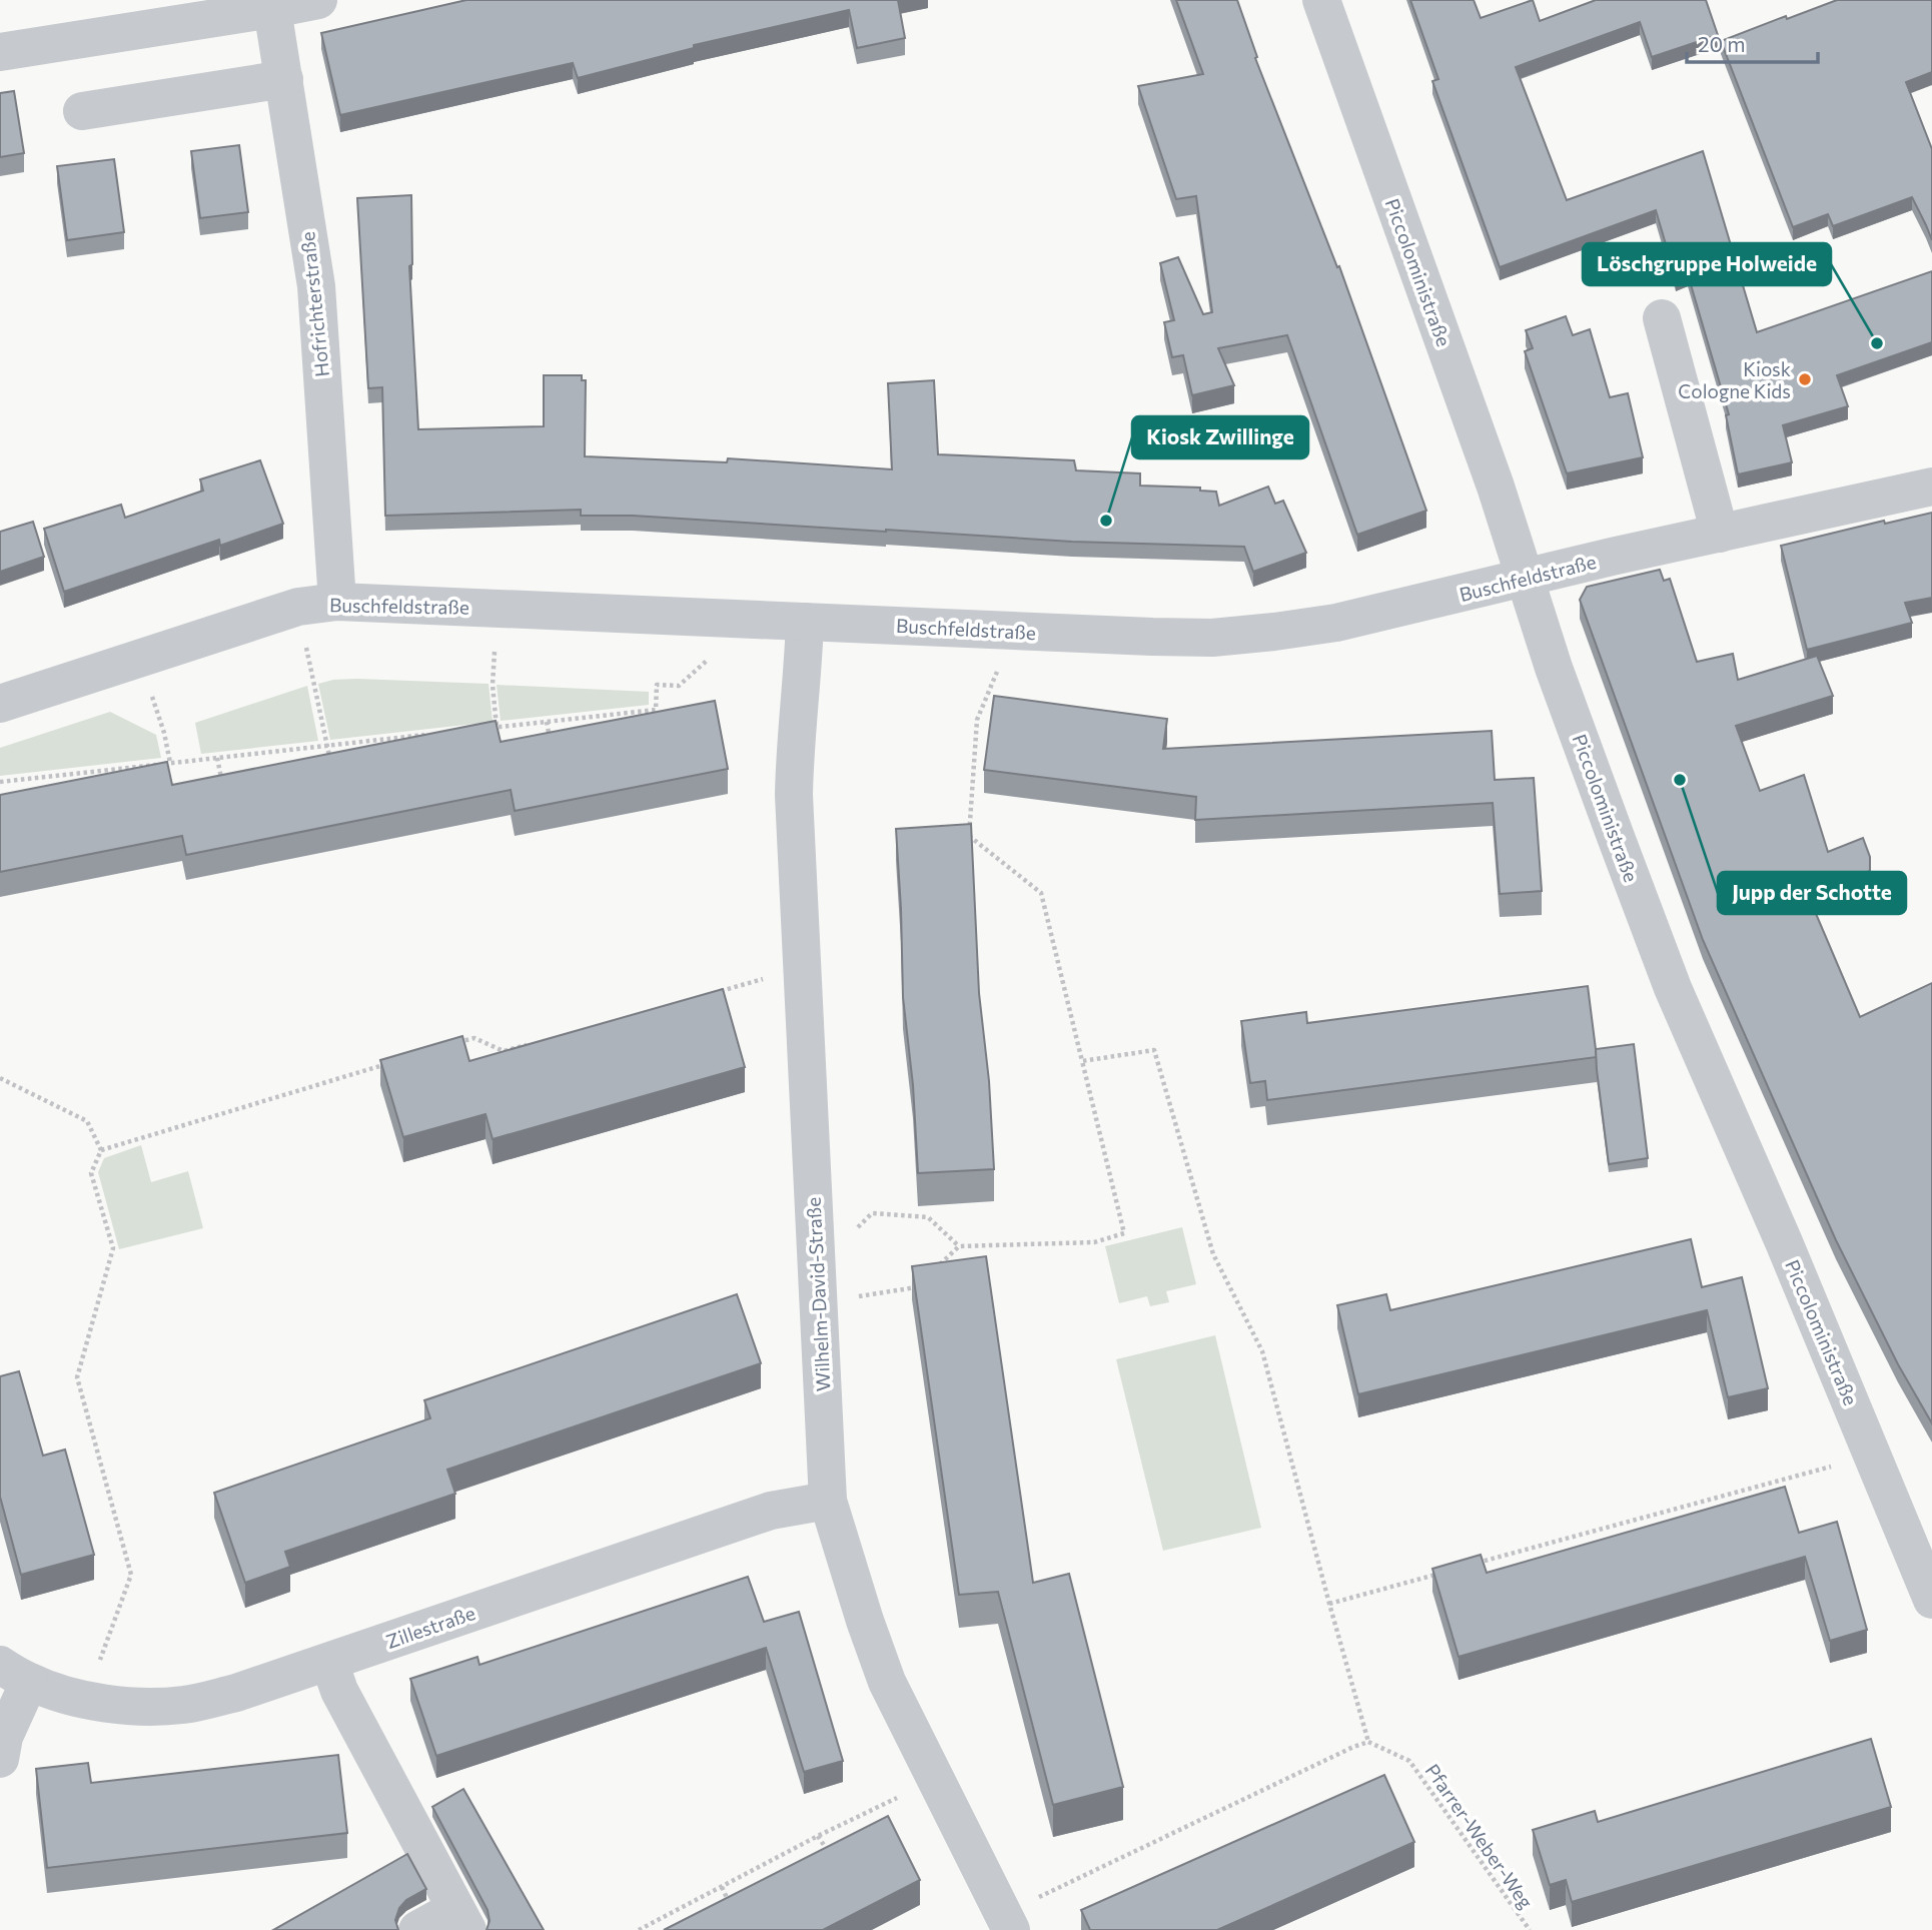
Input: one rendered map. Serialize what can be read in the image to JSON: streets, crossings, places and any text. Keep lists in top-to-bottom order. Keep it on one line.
{"streets":{"street":["Piccoloministraße","Hofrichterstraße","Buschfeldstraße","Wilhelm-David-Straße","Zillestraße"],"path":["Pfarrer-Weber-Weg"]},"crossings":[["Piccoloministraße","Buschfeldstraße"],["Hofrichterstraße","Buschfeldstraße"],["Buschfeldstraße","Wilhelm-David-Straße"],["Wilhelm-David-Straße","Zillestraße"]],"places":["Löschgruppe Holweide","Kiosk Cologne Kids","Kiosk Zwillinge","Jupp der Schotte"],"scale_bar":"20 m"}
